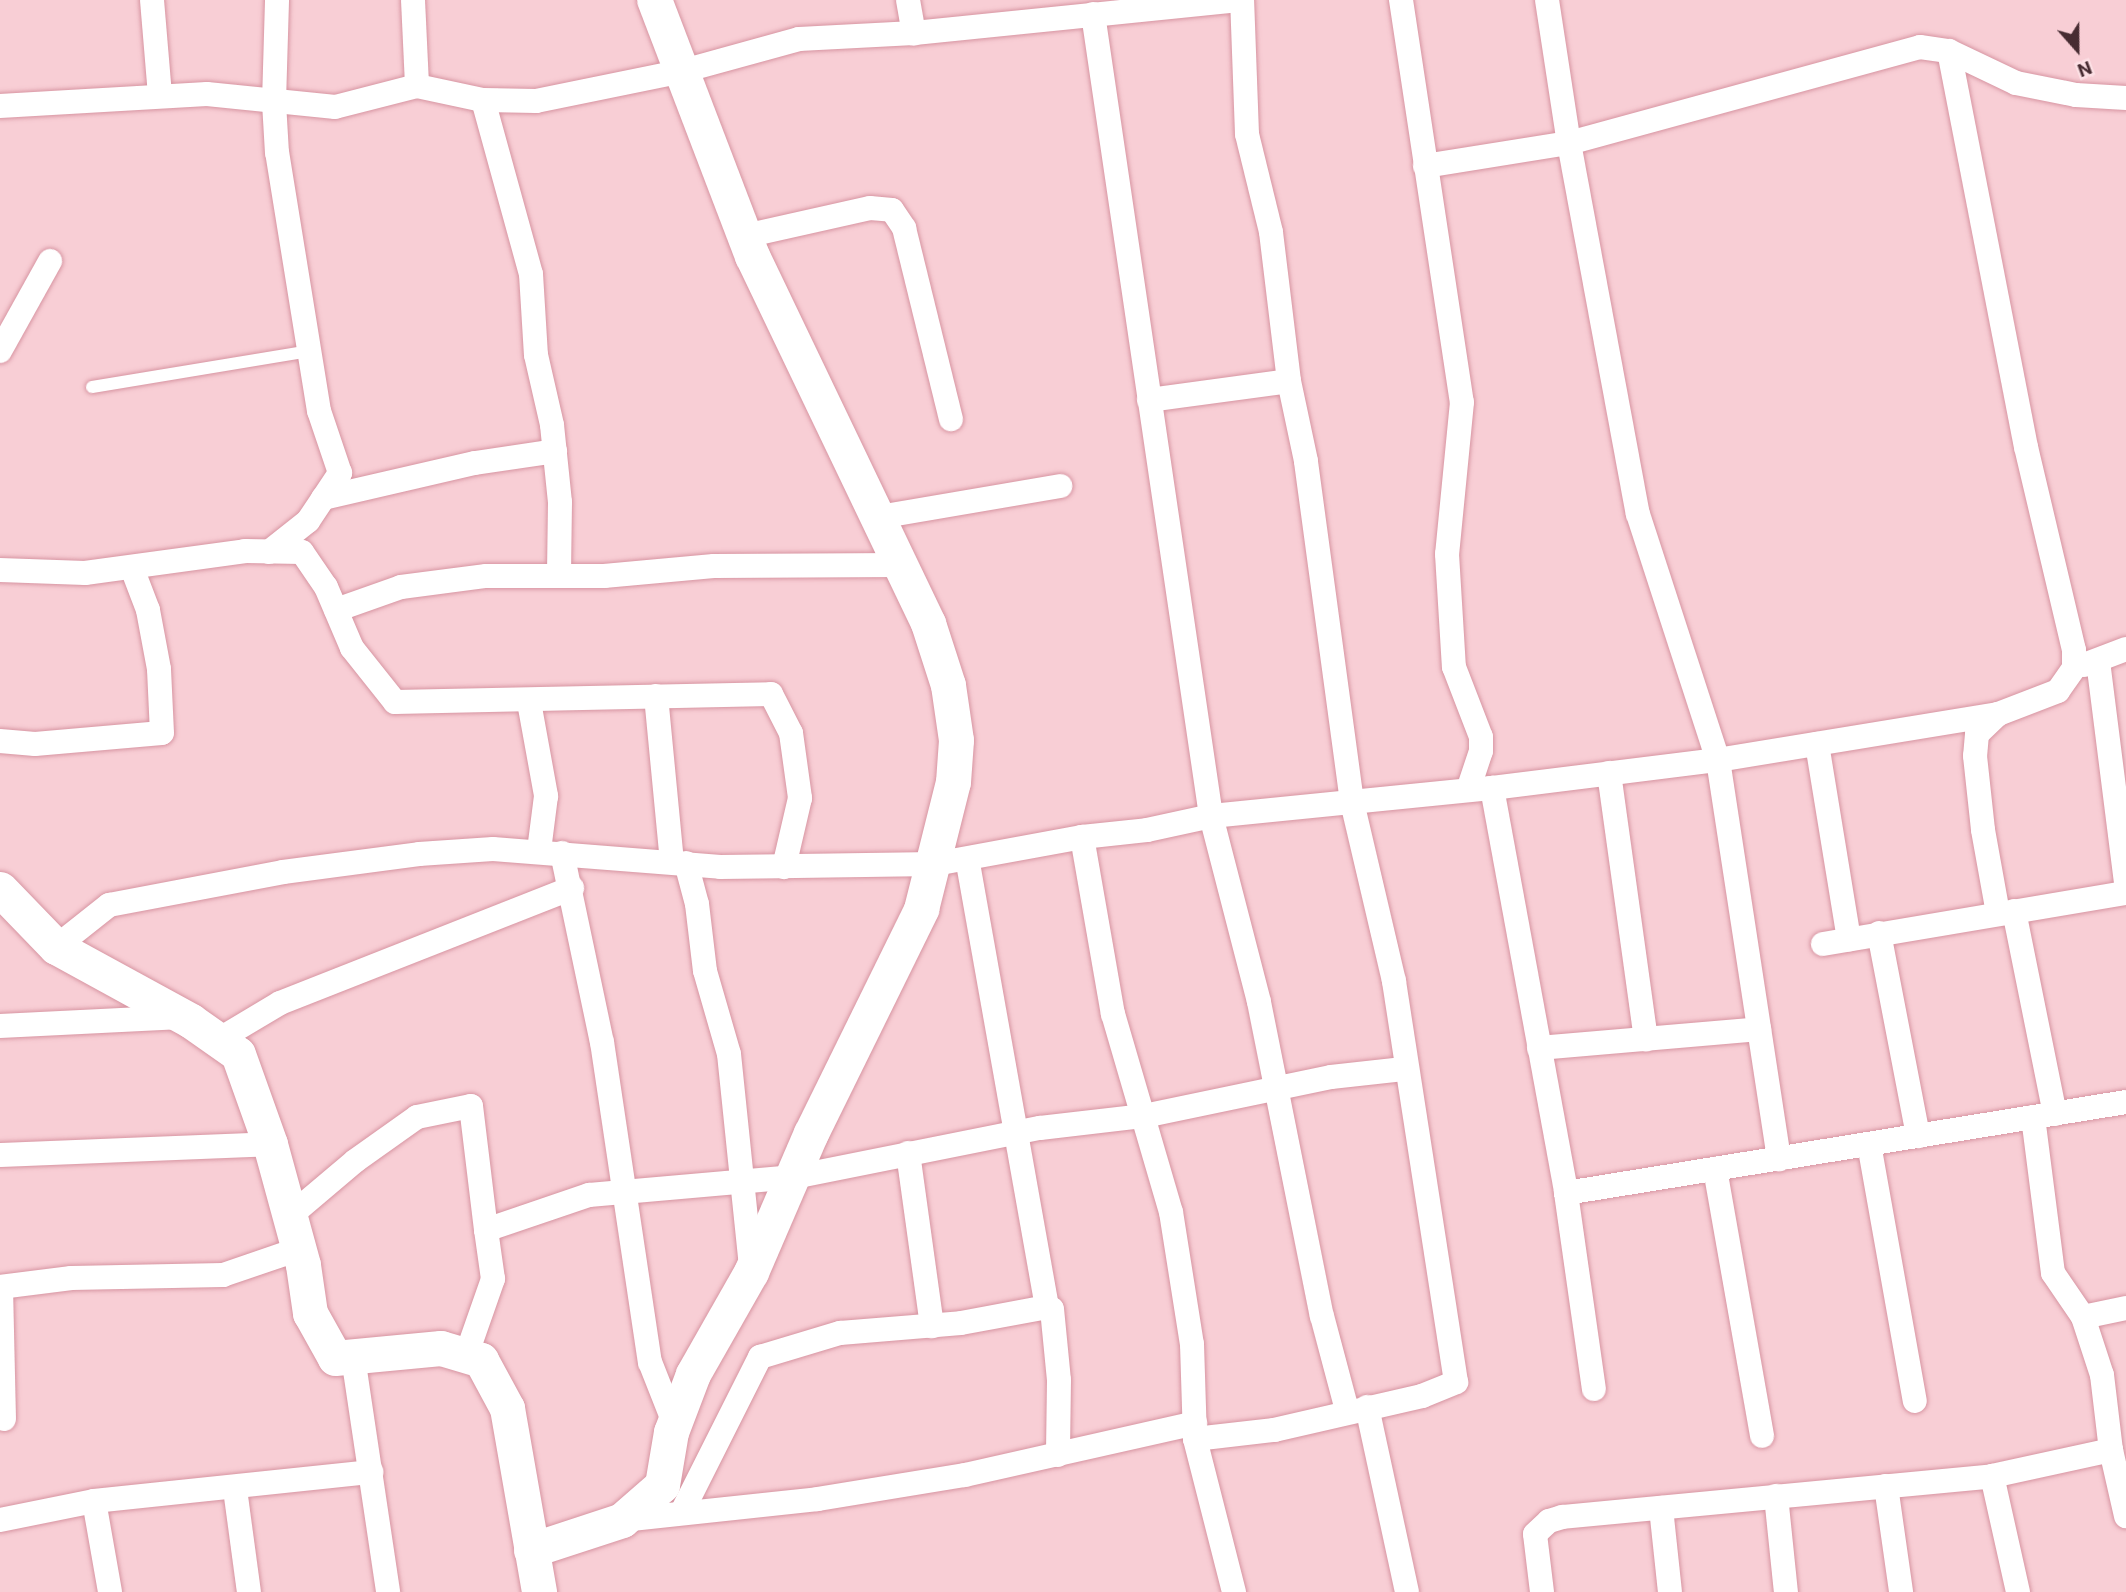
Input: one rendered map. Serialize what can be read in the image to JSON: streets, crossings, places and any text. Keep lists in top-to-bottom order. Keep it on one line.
{"north":"bottom"}
